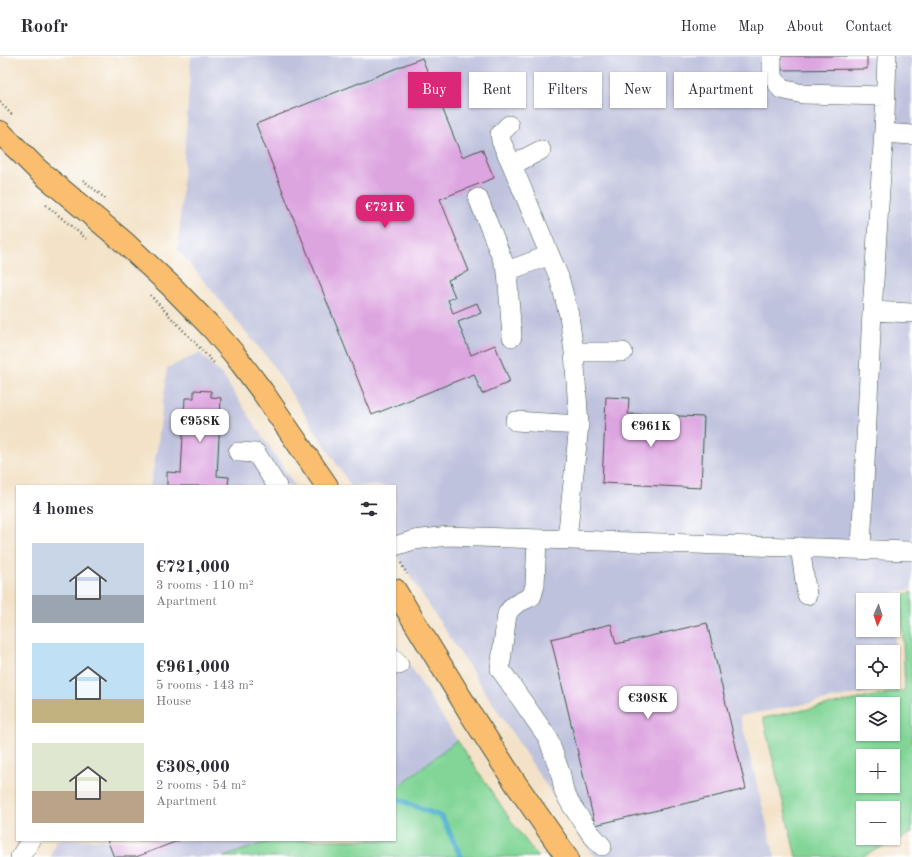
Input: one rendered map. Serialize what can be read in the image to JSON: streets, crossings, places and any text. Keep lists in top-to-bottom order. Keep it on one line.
{"north":"bottom","page":{"header":"Roofr","nav":["Home","Map","About","Contact"],"chip":["Buy","Rent","Filters","New","Apartment"],"price":["€721K","€958K","€961K","€308K"],"heading":"4 homes","list":[{"name":"€721,000","note":"3 rooms · 110 m² · Apartment"},{"name":"€961,000","note":"5 rooms · 143 m² · House"},{"name":"€308,000","note":"2 rooms · 54 m² · Apartment"}],"map_buttons":["+","−"]}}
